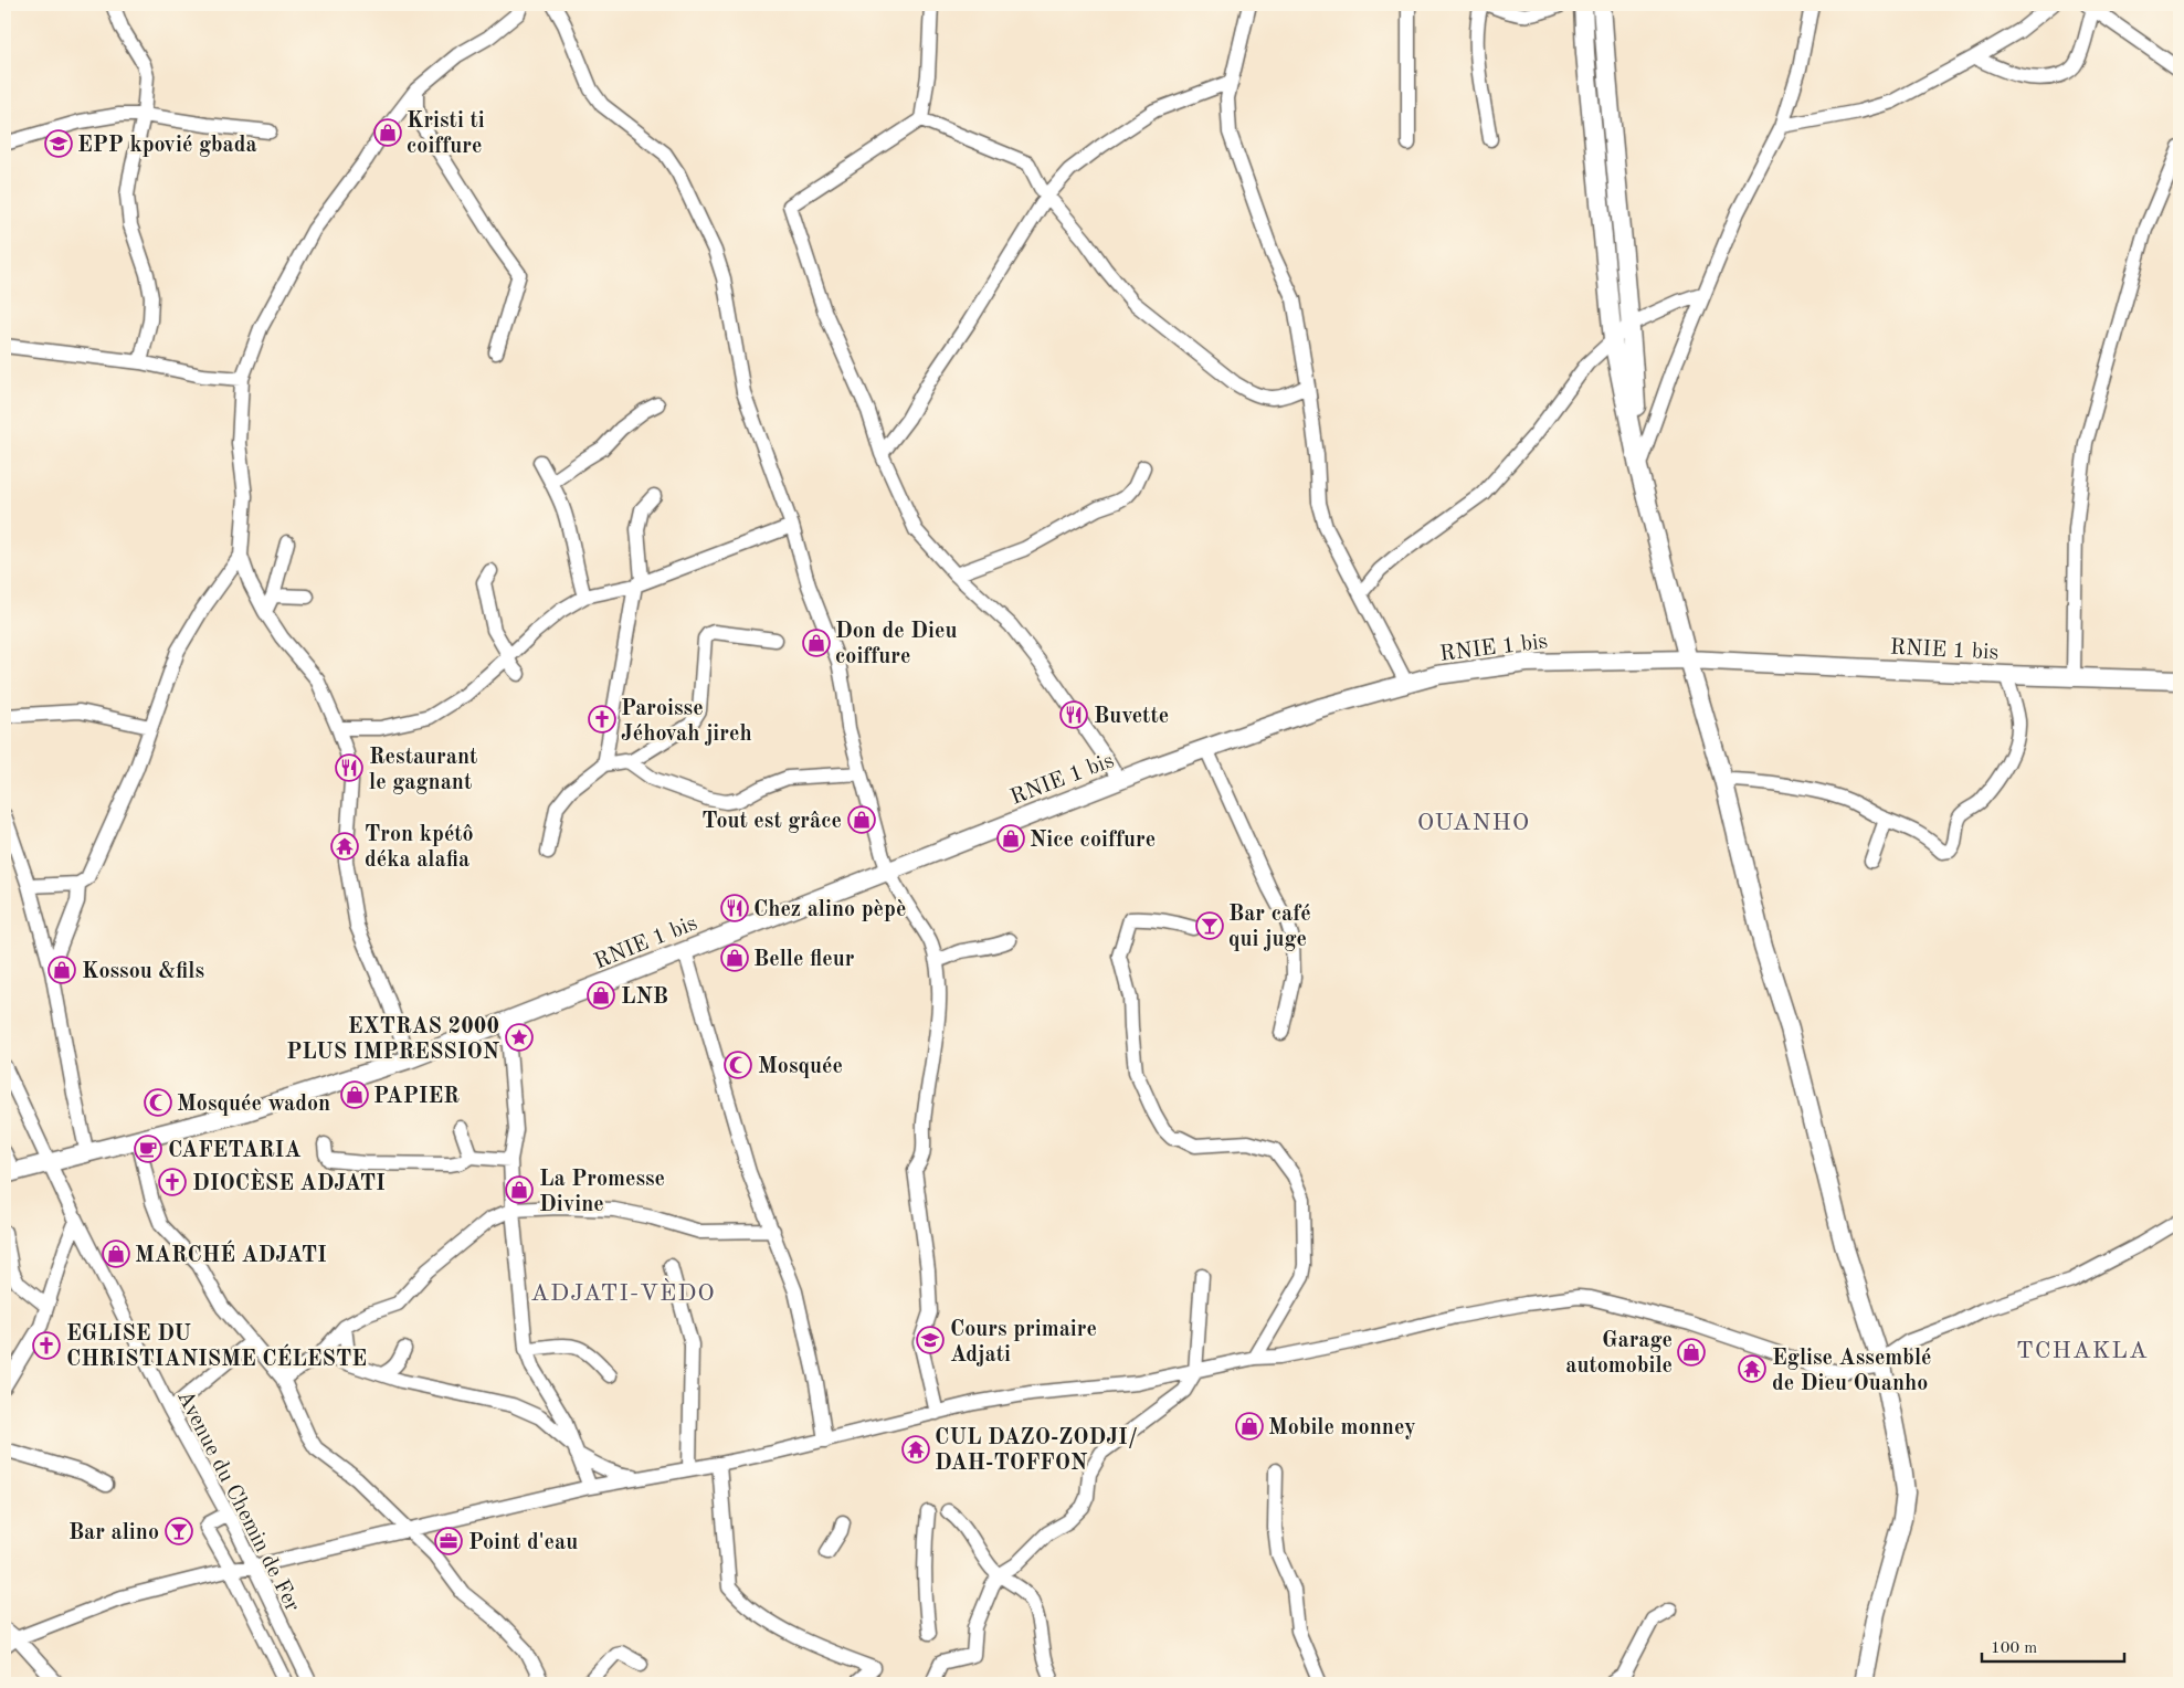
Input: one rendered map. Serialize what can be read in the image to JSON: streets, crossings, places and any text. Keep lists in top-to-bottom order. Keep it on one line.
{"streets":{"main road":["RNIE 1 bis"],"street":["Avenue du Chemin de Fer"]},"crossings":[["RNIE 1 bis","Avenue du Chemin de Fer"]],"districts":["OUANHO","ADJATI-VÈDO","TCHAKLA"],"places":{"shop":["Kristi ti coiffure","Don de Dieu coiffure","Tout est grâce","Nice coiffure","Belle fleur","Kossou &fils","LNB","PAPIER","La Promesse Divine","MARCHÉ ADJATI","Garage automobile","Mobile monney"],"school or university":["EPP kpovié gbada","Cours primaire Adjati"],"restaurant":["Buvette","Restaurant le gagnant","Chez alino pèpè"],"church":["Paroisse Jéhovah jireh","DIOCÈSE ADJATI","EGLISE DU CHRISTIANISME CÉLESTE"],"temple":["Tron kpétô déka alafia","Eglise Assemblé de Dieu Ouanho","CUL DAZO-ZODJI/ DAH-TOFFON"],"bar":["Bar café qui juge","Bar alino"],"place":["EXTRAS 2000 PLUS IMPRESSION"],"mosque":["Mosquée","Mosquée wadon"],"cafe":["CAFETARIA"],"office":["Point d'eau"]},"scale_bar":"100 m"}
